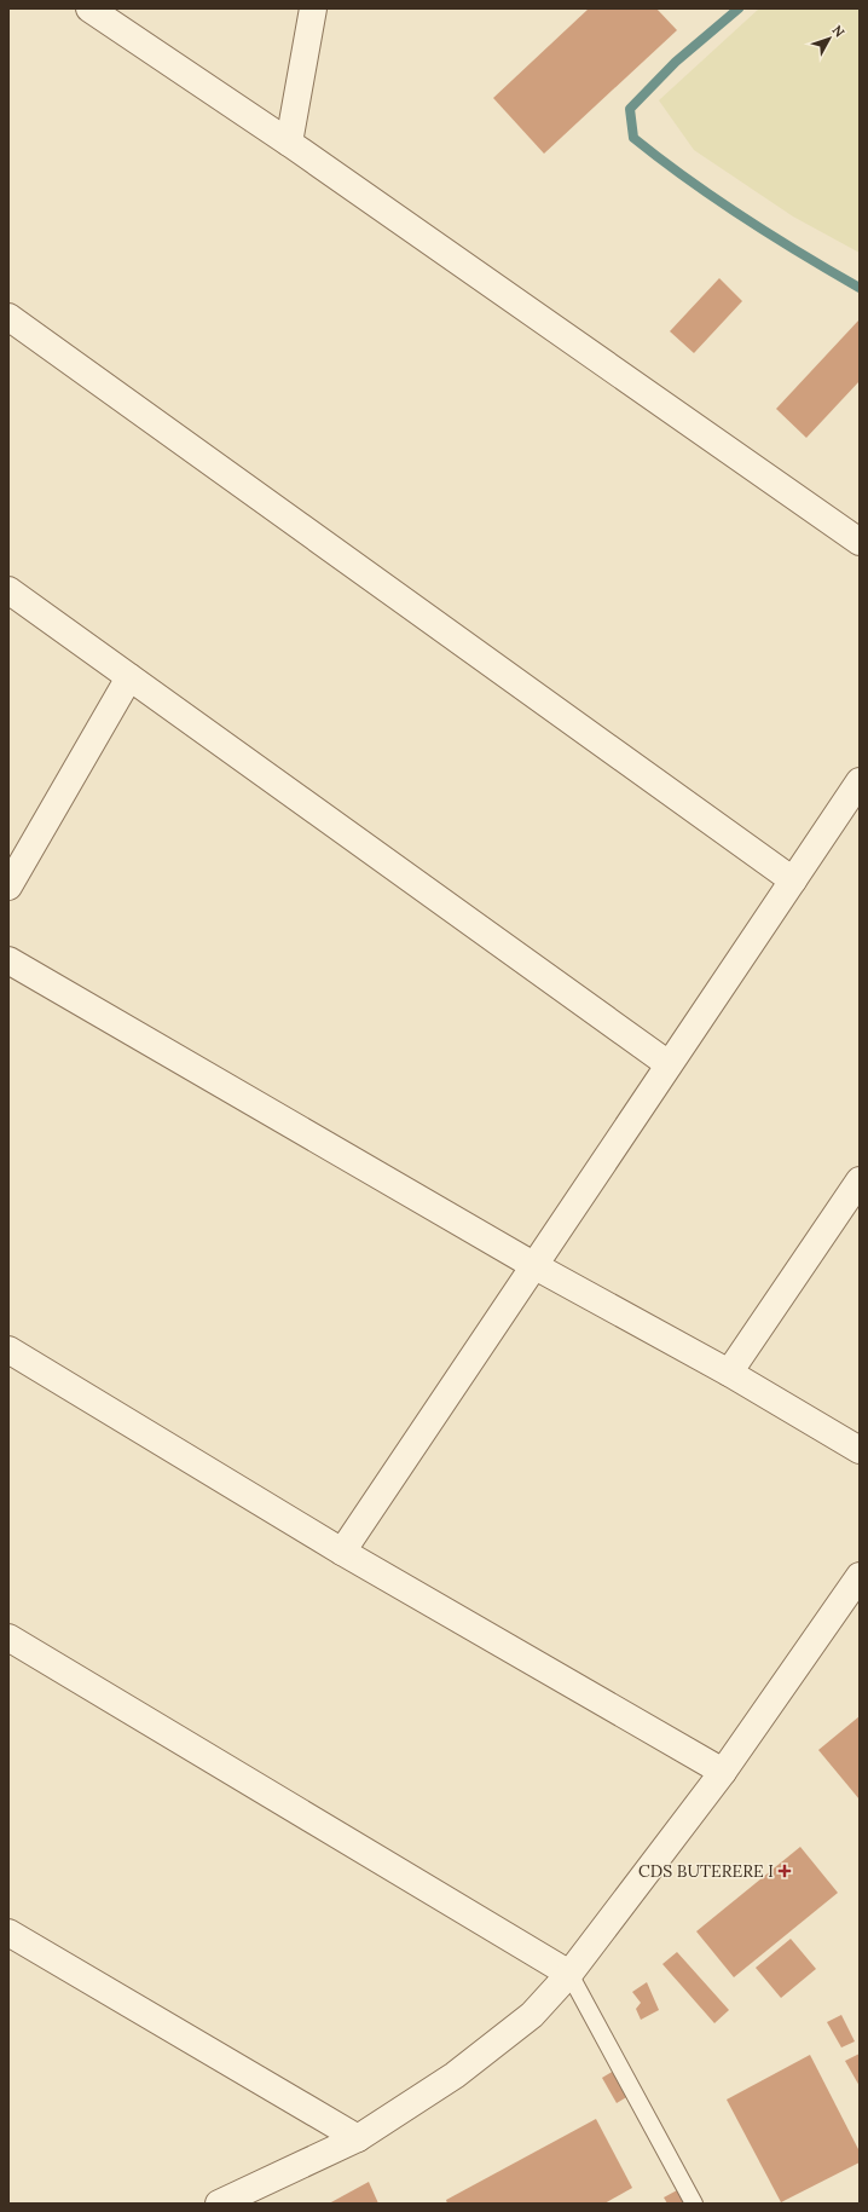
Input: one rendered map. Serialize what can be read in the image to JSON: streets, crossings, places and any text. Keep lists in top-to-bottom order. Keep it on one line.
{"places":{"health":["CDS BUTERERE I"]},"north":"top right"}
